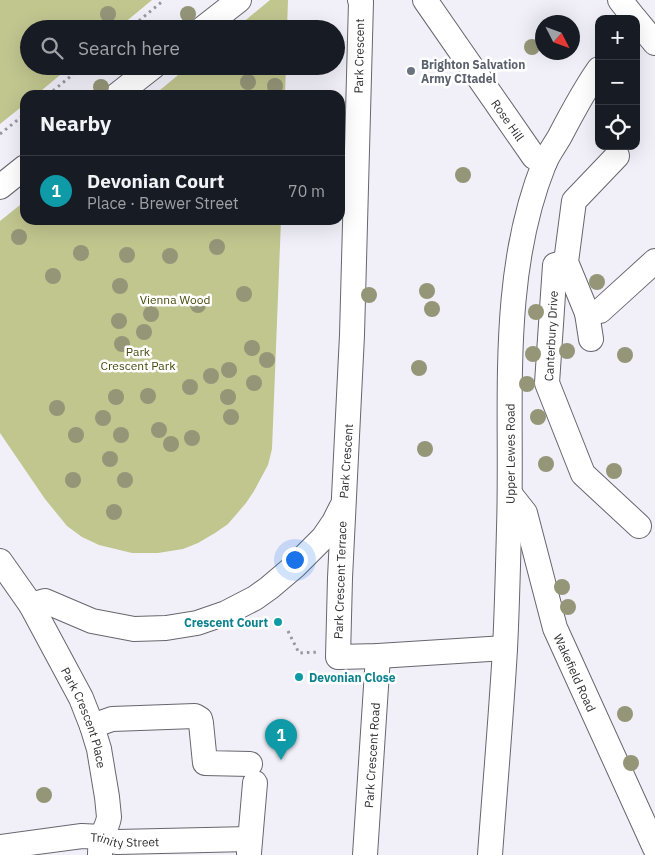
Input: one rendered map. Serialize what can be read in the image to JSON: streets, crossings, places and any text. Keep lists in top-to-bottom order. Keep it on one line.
{"streets":{"street":["Park Crescent","Rose Hill","Canterbury Drive","Upper Lewes Road","Park Crescent Terrace","Wakefield Road","Park Crescent Place","Park Crescent Road","Trinity Street"]},"crossings":[["Park Crescent","Park Crescent Terrace"],["Park Crescent","Park Crescent Place"],["Rose Hill","Upper Lewes Road"],["Upper Lewes Road","Wakefield Road"],["Park Crescent Place","Trinity Street"]],"parks":["Vienna Wood","Park Crescent Park"],"places":["Brighton Salvation Army CItadel","Crescent Court","Devonian Close"],"north":"bottom right","page":{"map_buttons":["+","−"],"search":"Search here","heading":"Nearby","list":[{"mark":"1","name":"Devonian Court","note":"Place · Brewer Street","value":"70 m"}],"pins":"1"}}
